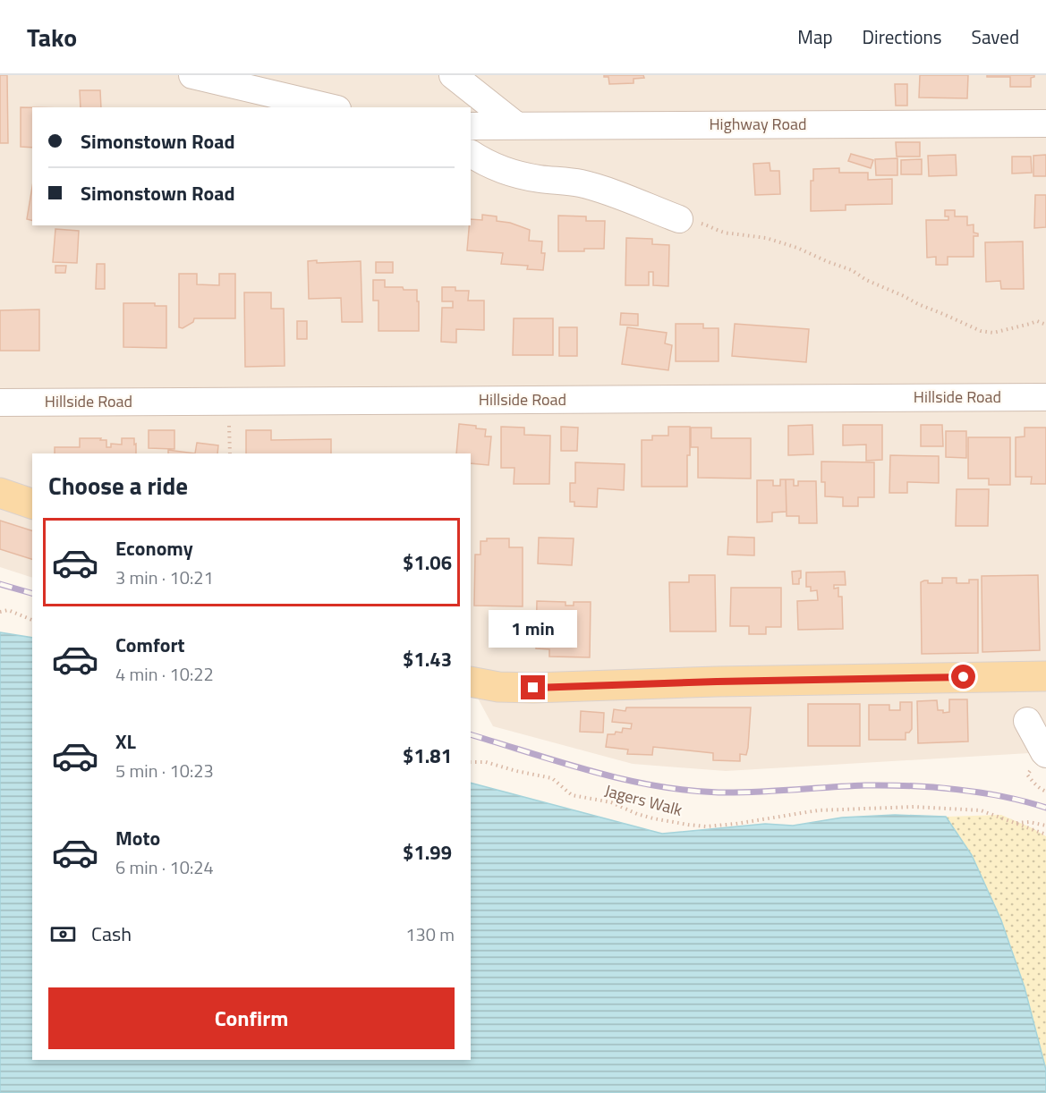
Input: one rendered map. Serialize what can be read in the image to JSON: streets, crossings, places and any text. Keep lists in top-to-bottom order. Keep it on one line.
{"streets":{"street":["Highway Road","Hillside Road"],"path":["Jagers Walk"]},"page":{"header":"Tako","nav":["Map","Directions","Saved"],"banner":["Simonstown Road","Simonstown Road"],"heading":"Choose a ride","list":[{"name":"Economy","note":"3 min · 10:21","value":"$1.06"},{"name":"Comfort","note":"4 min · 10:22","value":"$1.43"},{"name":"XL","note":"5 min · 10:23","value":"$1.81"},{"name":"Moto","note":"6 min · 10:24","value":"$1.99"}],"bubble":"1 min","pay":["Cash","130 m"],"buttons":"Confirm"}}
